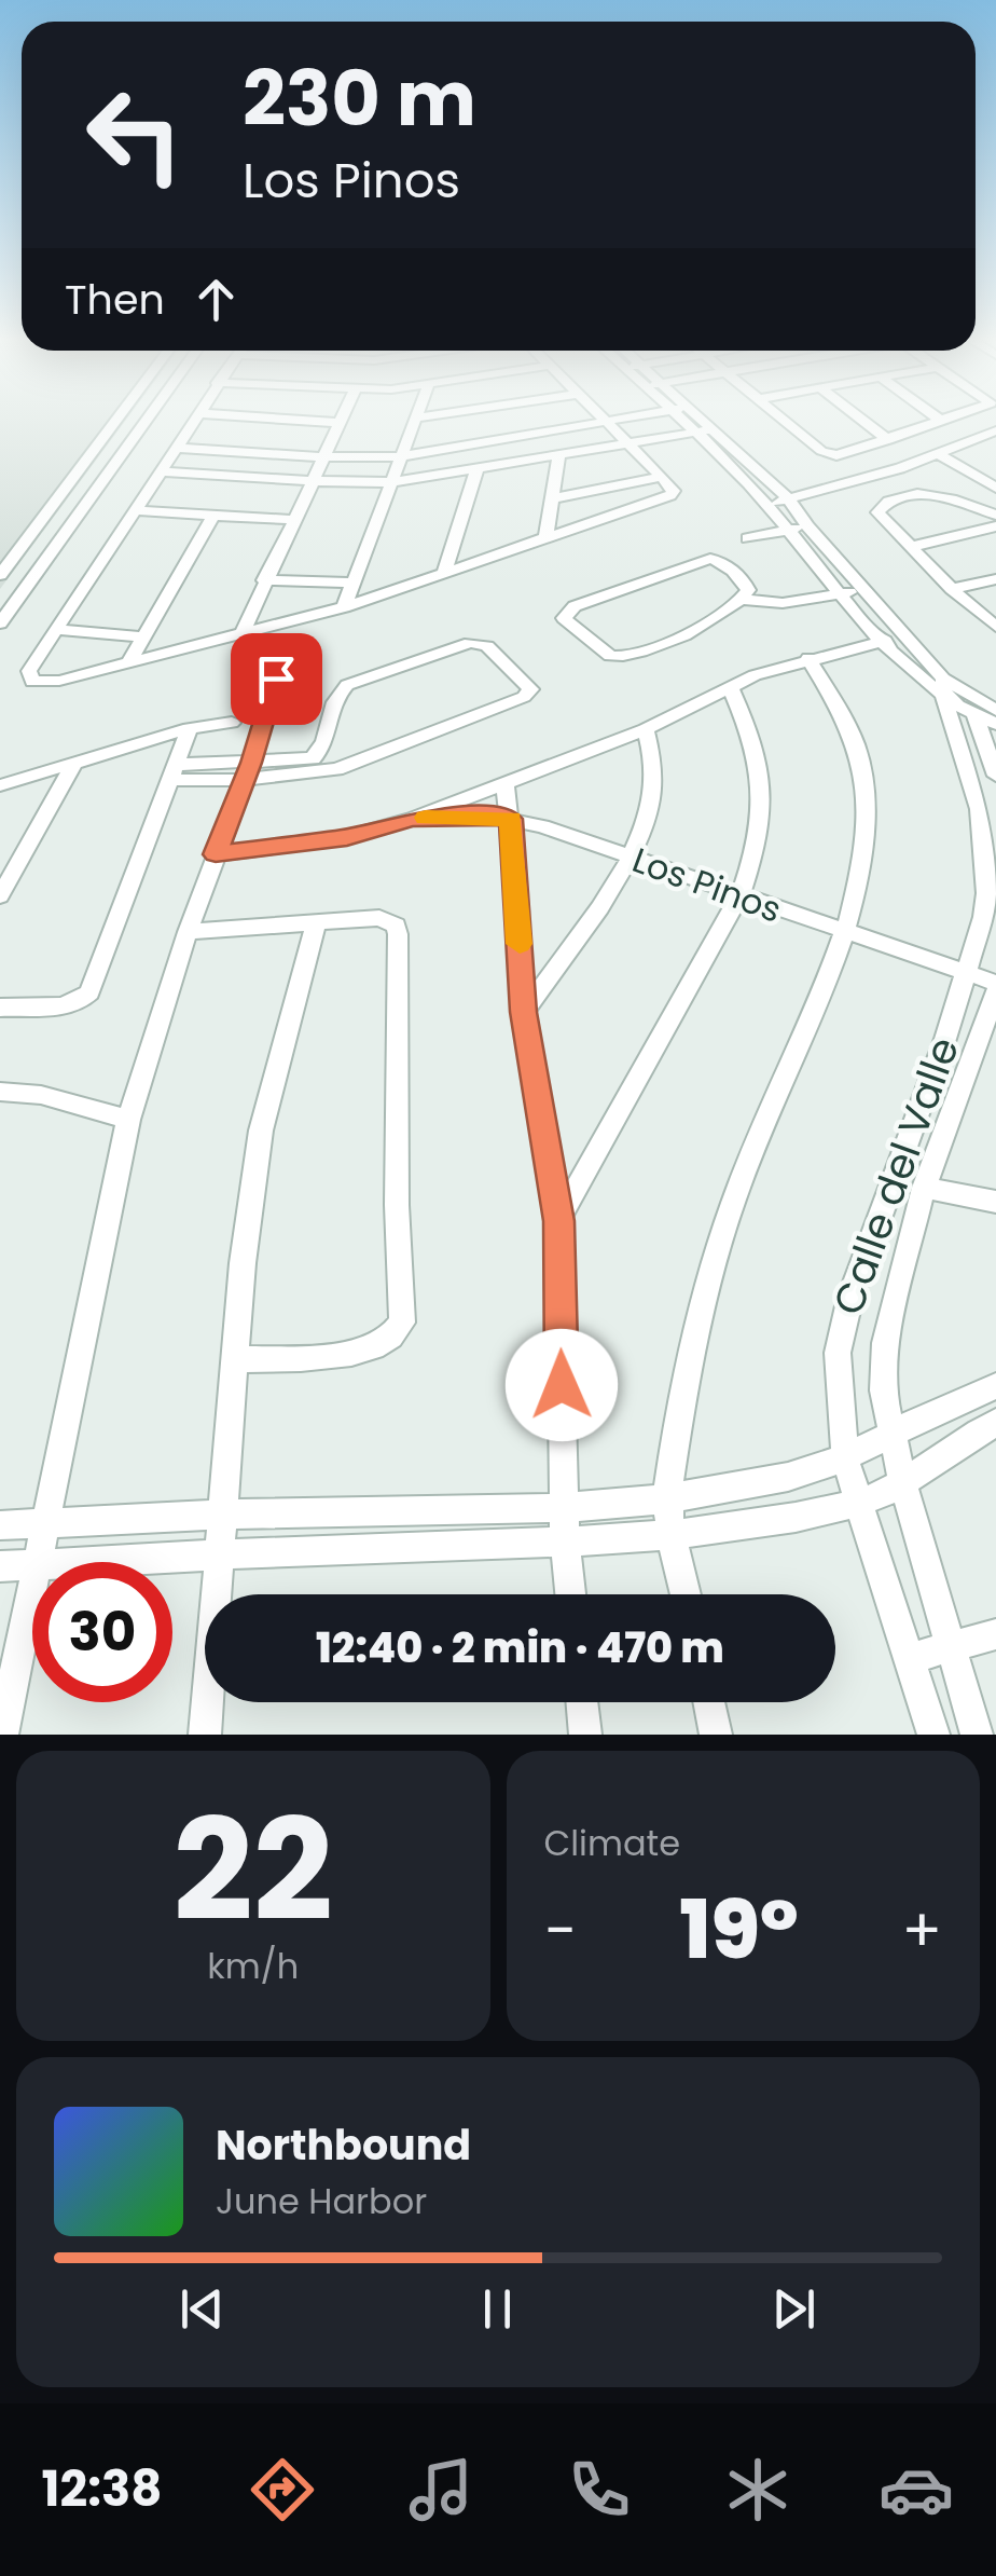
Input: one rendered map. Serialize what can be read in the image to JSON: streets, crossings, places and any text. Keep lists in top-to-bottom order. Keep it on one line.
{"streets":{"street":["Los Pinos","Calle del Valle"]},"crossings":[["Los Pinos","Calle del Valle"]],"page":{"turn":["230 m","Los Pinos"],"then":"Then","limit":"30","trip":"12:40 · 2 min · 470 m","tile":[["22","km/h"],"Climate"],"heat":["−","19°","+"],"song":["Northbound","June Harbor"],"tabs":"12:38"}}
